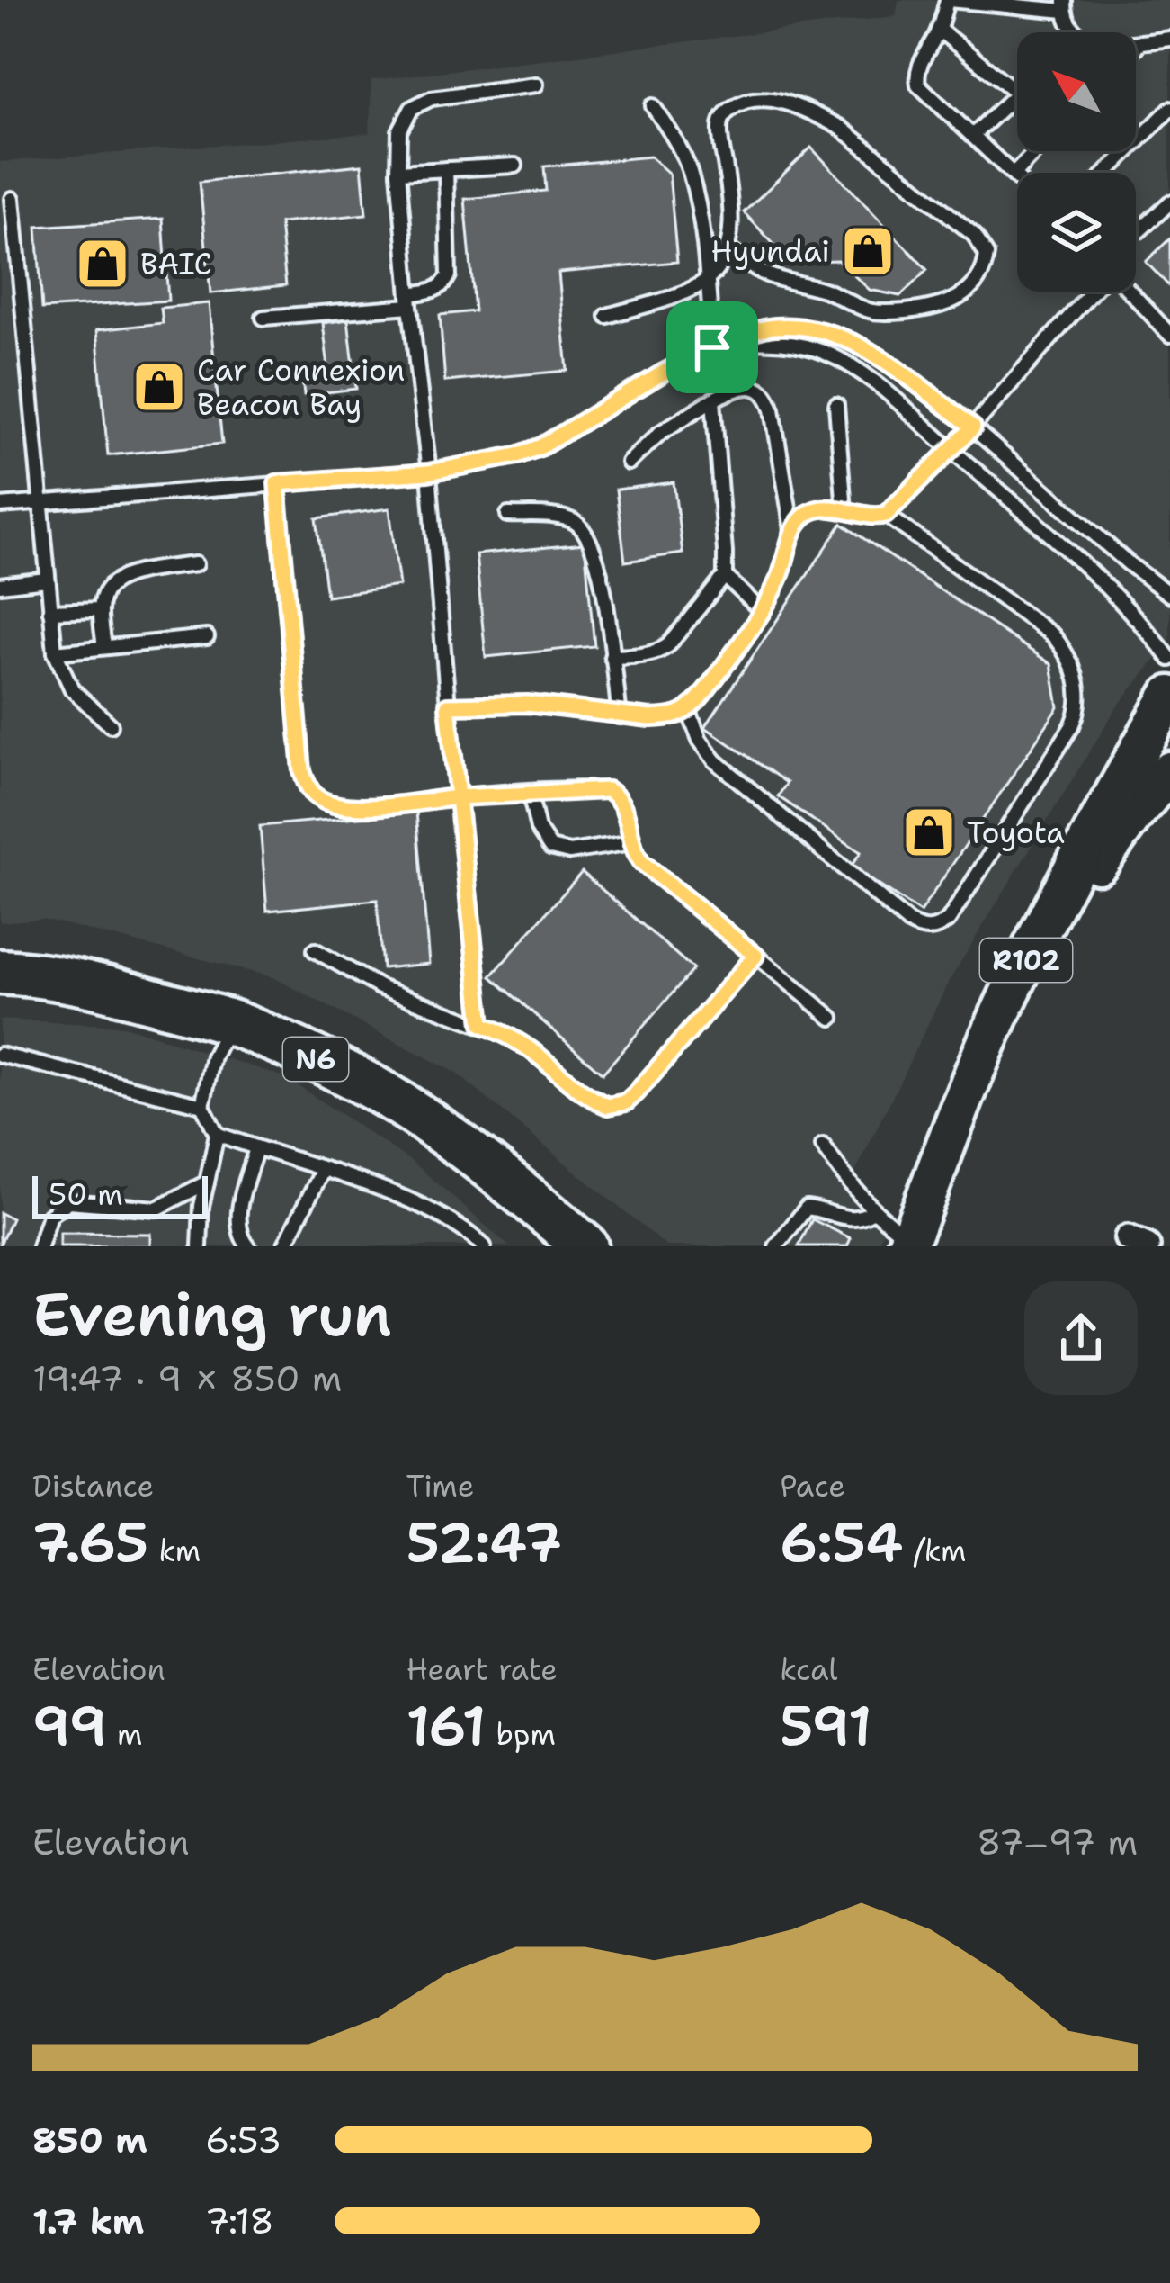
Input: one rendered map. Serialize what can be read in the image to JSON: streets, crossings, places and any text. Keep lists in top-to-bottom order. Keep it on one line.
{"streets":{"highway":["N6"],"main road":["R102"]},"places":{"shop":["Hyundai","BAIC","Car Connexion Beacon Bay","Toyota"]},"scale_bar":"50 m","north":"top left","page":{"scale":"50 m","heading":["Evening run","19:47 · 9 × 850 m"],"stats":[["Distance","7.65 km"],["Time","52:47"],["Pace","6:54 /km"],["Elevation","99 m"],["Heart rate","161 bpm"],["kcal","591"]],"chart":["Elevation","87–97 m"],"list":[{"name":"850 m","note":"6:53"},{"name":"1.7 km","note":"7:18"}]}}
